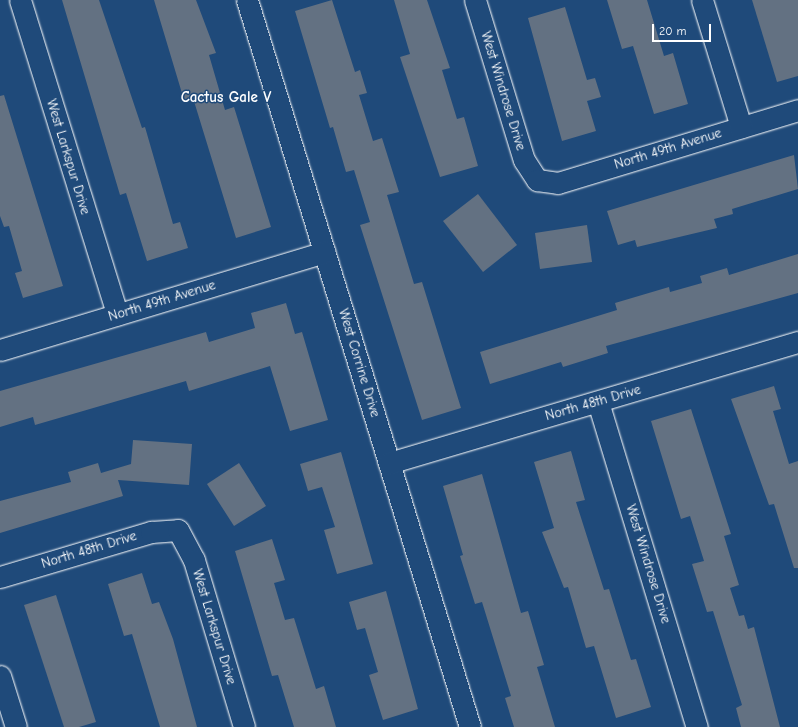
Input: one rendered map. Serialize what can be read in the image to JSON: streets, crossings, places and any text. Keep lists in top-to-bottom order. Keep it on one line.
{"streets":{"street":["West Windrose Drive","North 49th Avenue","West Larkspur Drive","West Corrine Drive","North 48th Drive"]},"crossings":[["West Windrose Drive","North 49th Avenue"],["West Windrose Drive","North 48th Drive"],["North 49th Avenue","West Larkspur Drive"],["North 49th Avenue","West Corrine Drive"],["West Larkspur Drive","North 48th Drive"],["West Corrine Drive","North 48th Drive"]],"districts":["Cactus Gale V"],"scale_bar":"20 m"}
